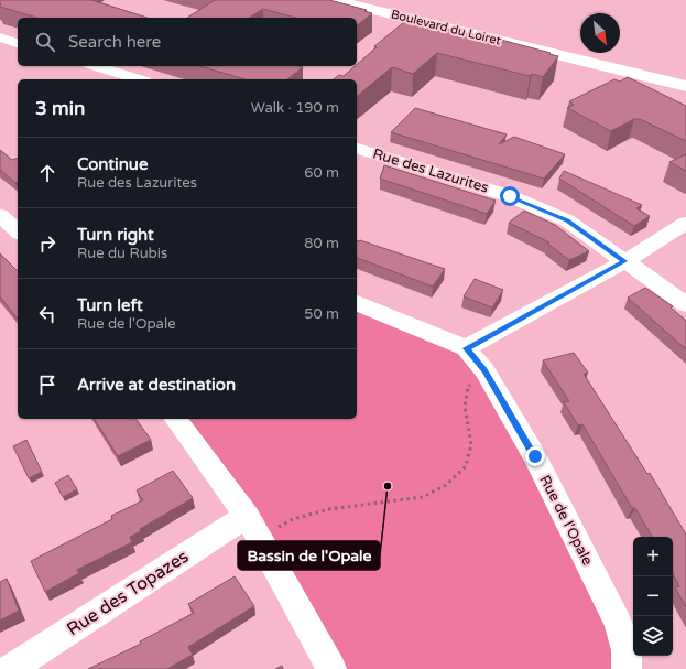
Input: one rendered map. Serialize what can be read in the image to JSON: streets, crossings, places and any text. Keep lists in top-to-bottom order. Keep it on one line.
{"streets":{"street":["Boulevard du Loiret","Rue des Lazurites","Rue de l'Opale","Rue des Topazes"]},"places":["Bassin de l'Opale"],"north":"bottom right","page":{"search":"Search here","heading":["3 min","Walk · 190 m"],"list":[["Continue","Rue des Lazurites","60 m"],["Turn right","Rue du Rubis","80 m"],["Turn left","Rue de l'Opale","50 m"],"Arrive at destination"],"map_buttons":["+","−"]}}
